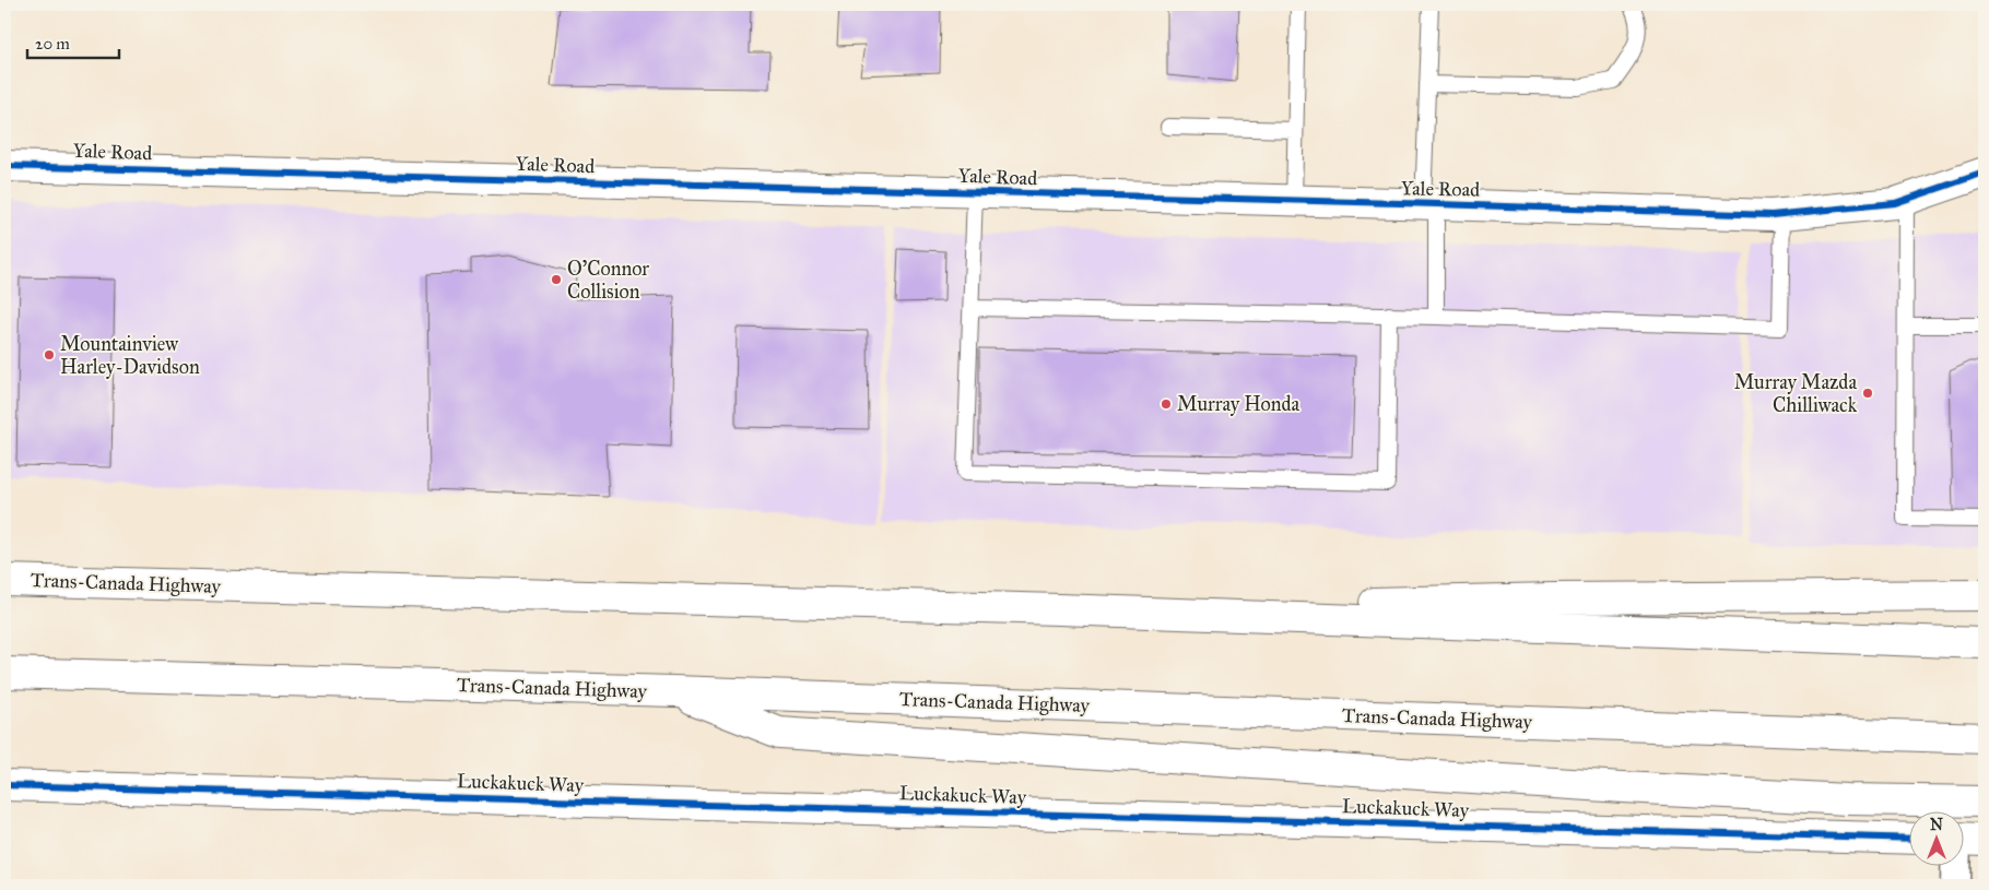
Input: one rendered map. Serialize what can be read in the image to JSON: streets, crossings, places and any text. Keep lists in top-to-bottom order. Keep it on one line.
{"streets":{"main road":["Yale Road","Trans-Canada Highway","Luckakuck Way"]},"places":["O'Connor Collision","Mountainview Harley-Davidson","Murray Mazda Chilliwack","Murray Honda"],"scale_bar":"20 m","north":"top"}
